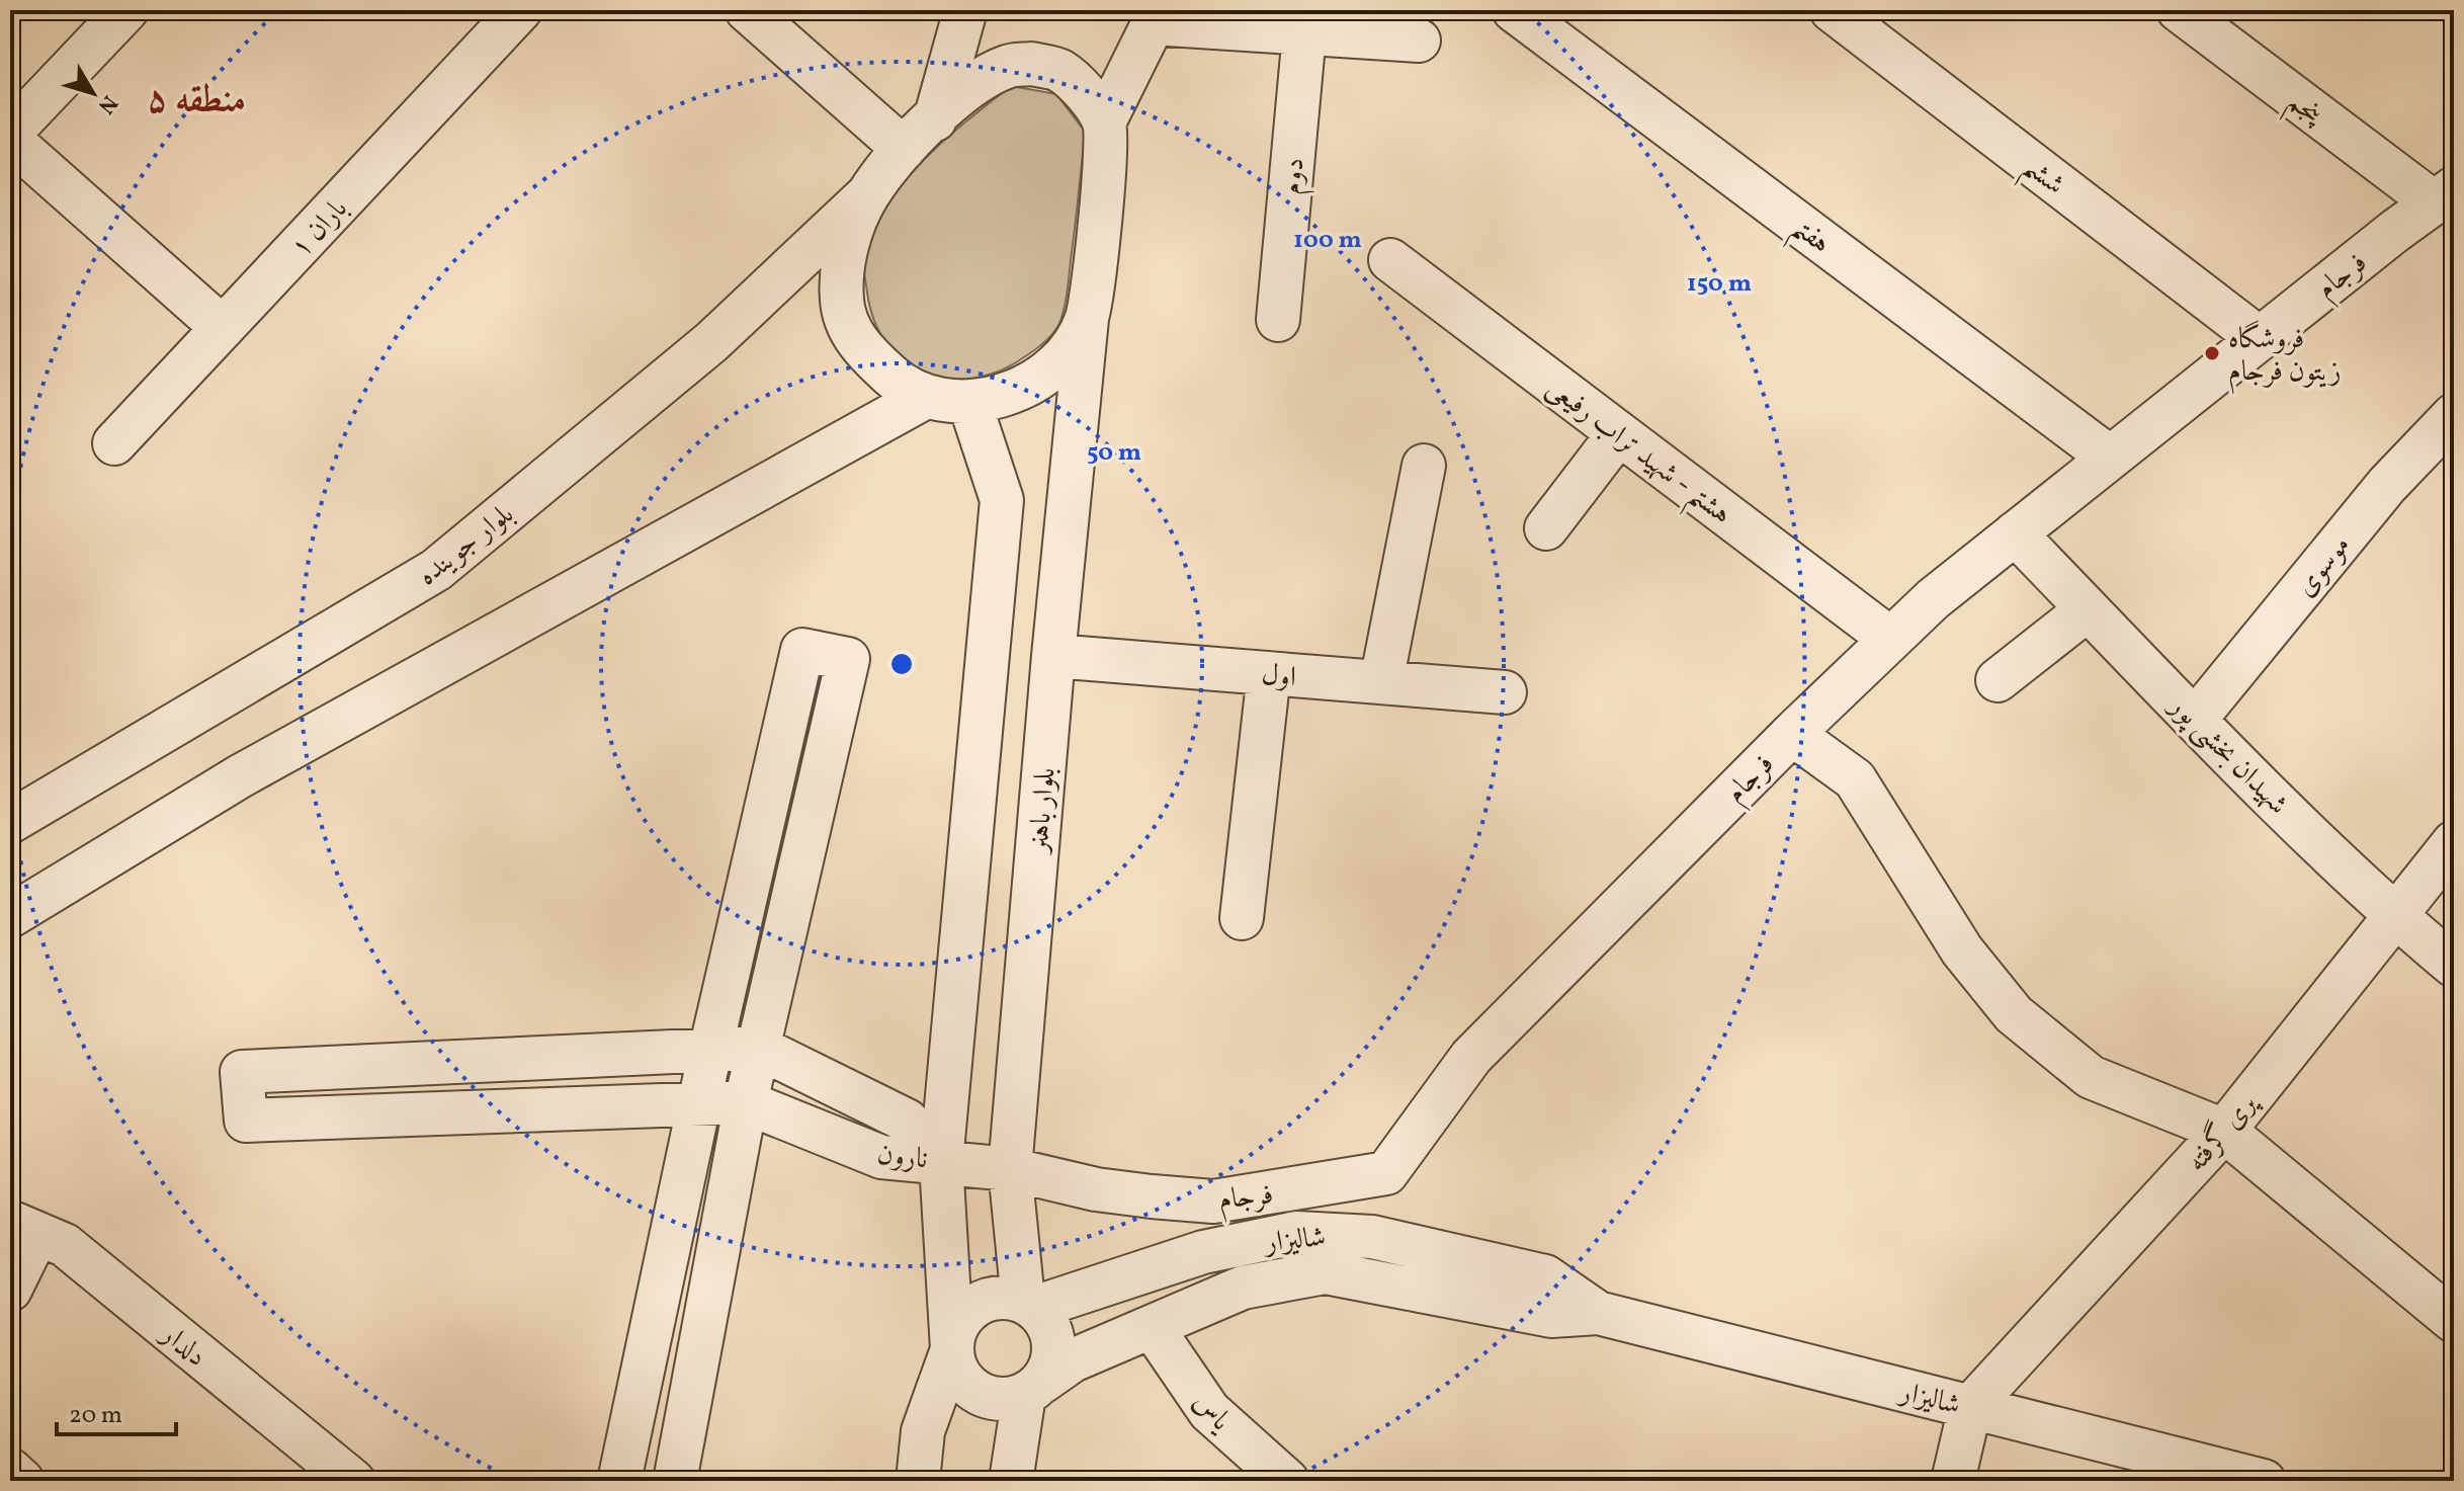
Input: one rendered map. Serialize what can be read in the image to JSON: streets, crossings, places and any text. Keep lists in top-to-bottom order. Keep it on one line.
{"streets":{"street":["پنجم","ششم","دوم","باران ۱","هفتم","فرجام","هشتم - شهید تراب رفیعی","بلوار جوینده","موسوی","اول","شهیدان بخشی پور","بلوار باهنر","پری گرفته","نارون","شالیزار","دلدار","یاس"]},"crossings":[["پنجم","فرجام"],["ششم","فرجام"],["هفتم","فرجام"],["فرجام","هشتم - شهید تراب رفیعی"],["فرجام","شهیدان بخشی پور"],["فرجام","بلوار باهنر"],["فرجام","نارون"],["موسوی","شهیدان بخشی پور"],["اول","بلوار باهنر"],["شهیدان بخشی پور","پری گرفته"],["بلوار باهنر","شالیزار"],["پری گرفته","شالیزار"],["شالیزار","یاس"]],"districts":["منطقه ۵"],"places":["فروشگاه زیتون فرجام"],"scale_bar":"20 m","north":"bottom right","rings":["100 m","150 m","50 m"]}
